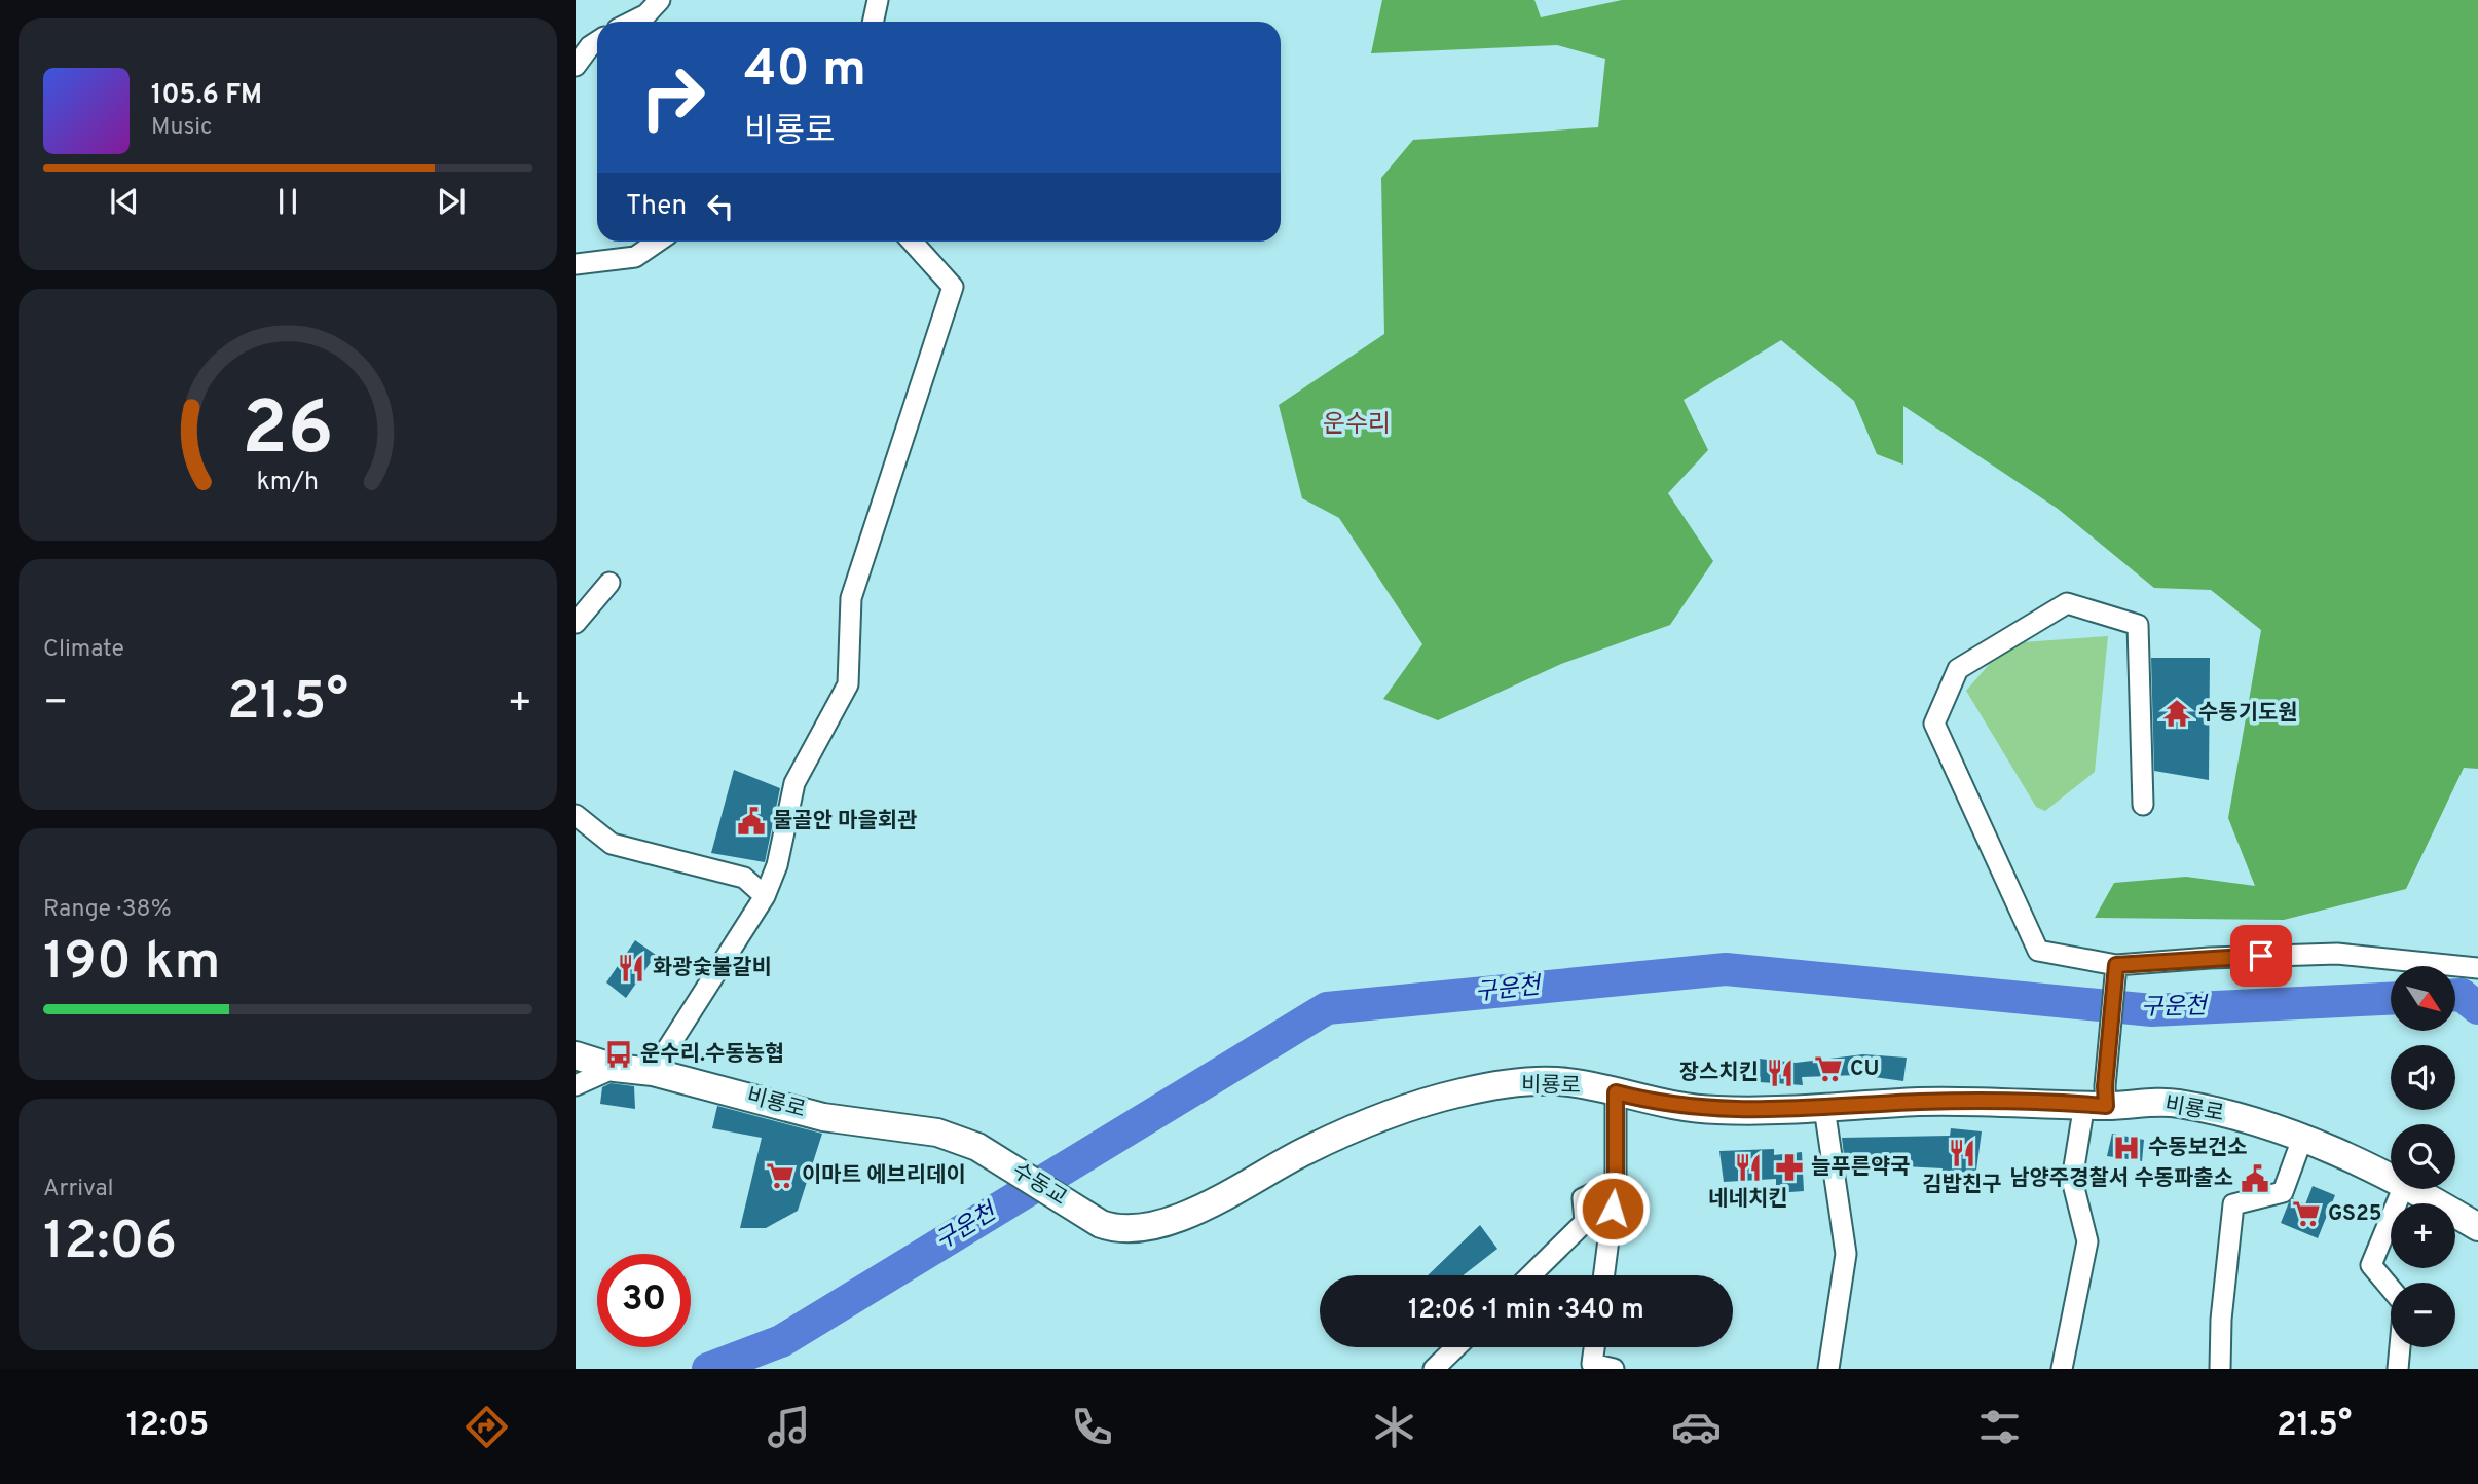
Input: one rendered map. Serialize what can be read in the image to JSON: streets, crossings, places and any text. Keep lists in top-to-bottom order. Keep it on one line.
{"streets":{"main road":["비룡로","수동교"]},"crossings":[["비룡로","수동교"]],"districts":["운수리"],"water":["구운천"],"places":{"temple":["수동기도원"],"public building":["물골안 마을회관","남양주경찰서 수동파출소"],"restaurant":["화광숯불갈비","장스치킨","김밥친구","네네치킨"],"bus stop":["운수리.수동농협"],"supermarket":["CU","이마트 에브리데이","GS25"],"hospital":["수동보건소"],"pharmacy":["늘푸른약국"]},"north":"bottom right","page":{"turn":["40 m","비룡로"],"song":["105.6 FM","Music"],"then":"Then","tile":["Climate",["Range · 38%","190 km"],["Arrival","12:06"]],"heat":["−","21.5°","+"],"map_buttons":["+","−"],"limit":"30","trip":"12:06 · 1 min · 340 m","tabs":["12:05","21.5°"],"gauge":["26","km/h"]}}
